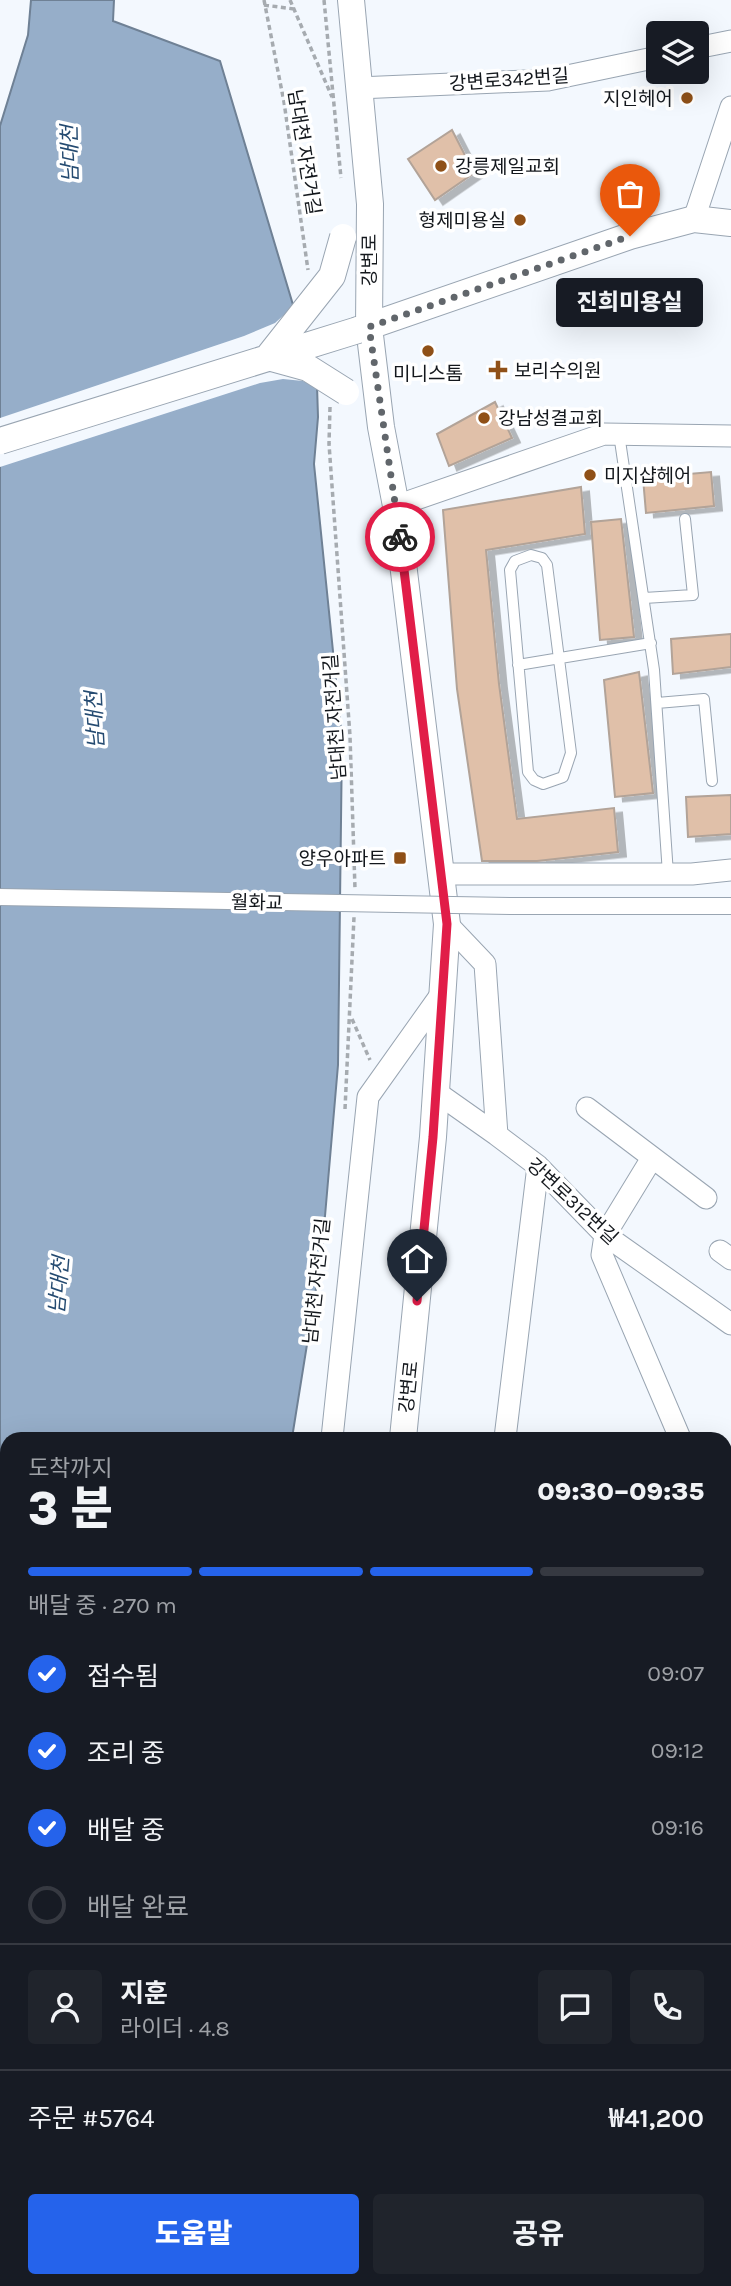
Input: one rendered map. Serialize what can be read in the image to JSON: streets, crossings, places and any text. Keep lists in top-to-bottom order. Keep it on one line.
{"streets":{"street":["강변로342번길","강변로","월화교","강변로312번길"],"path":["남대천 자전거길"]},"crossings":[["강변로342번길","강변로"],["강변로","강변로312번길"]],"water":["남대천"],"places":{"other":["지인헤어","강릉제일교회","형제미용실","진희미용실","미니스톰","강남성결교회","미지샵헤어"],"health":["보리수의원"],"transit":["양우아파트"]},"page":{"bubble":"진희미용실","heading":["3 분","도착까지","09:30–09:35"],"panel":["지훈","라이더 · 4.8","주문 #5764","₩41,200"],"bar":"배달 중 · 270 m","list":[["접수됨","09:07"],["조리 중","09:12"],["배달 중","09:16"],"배달 완료"],"buttons":["도움말","공유"]}}
